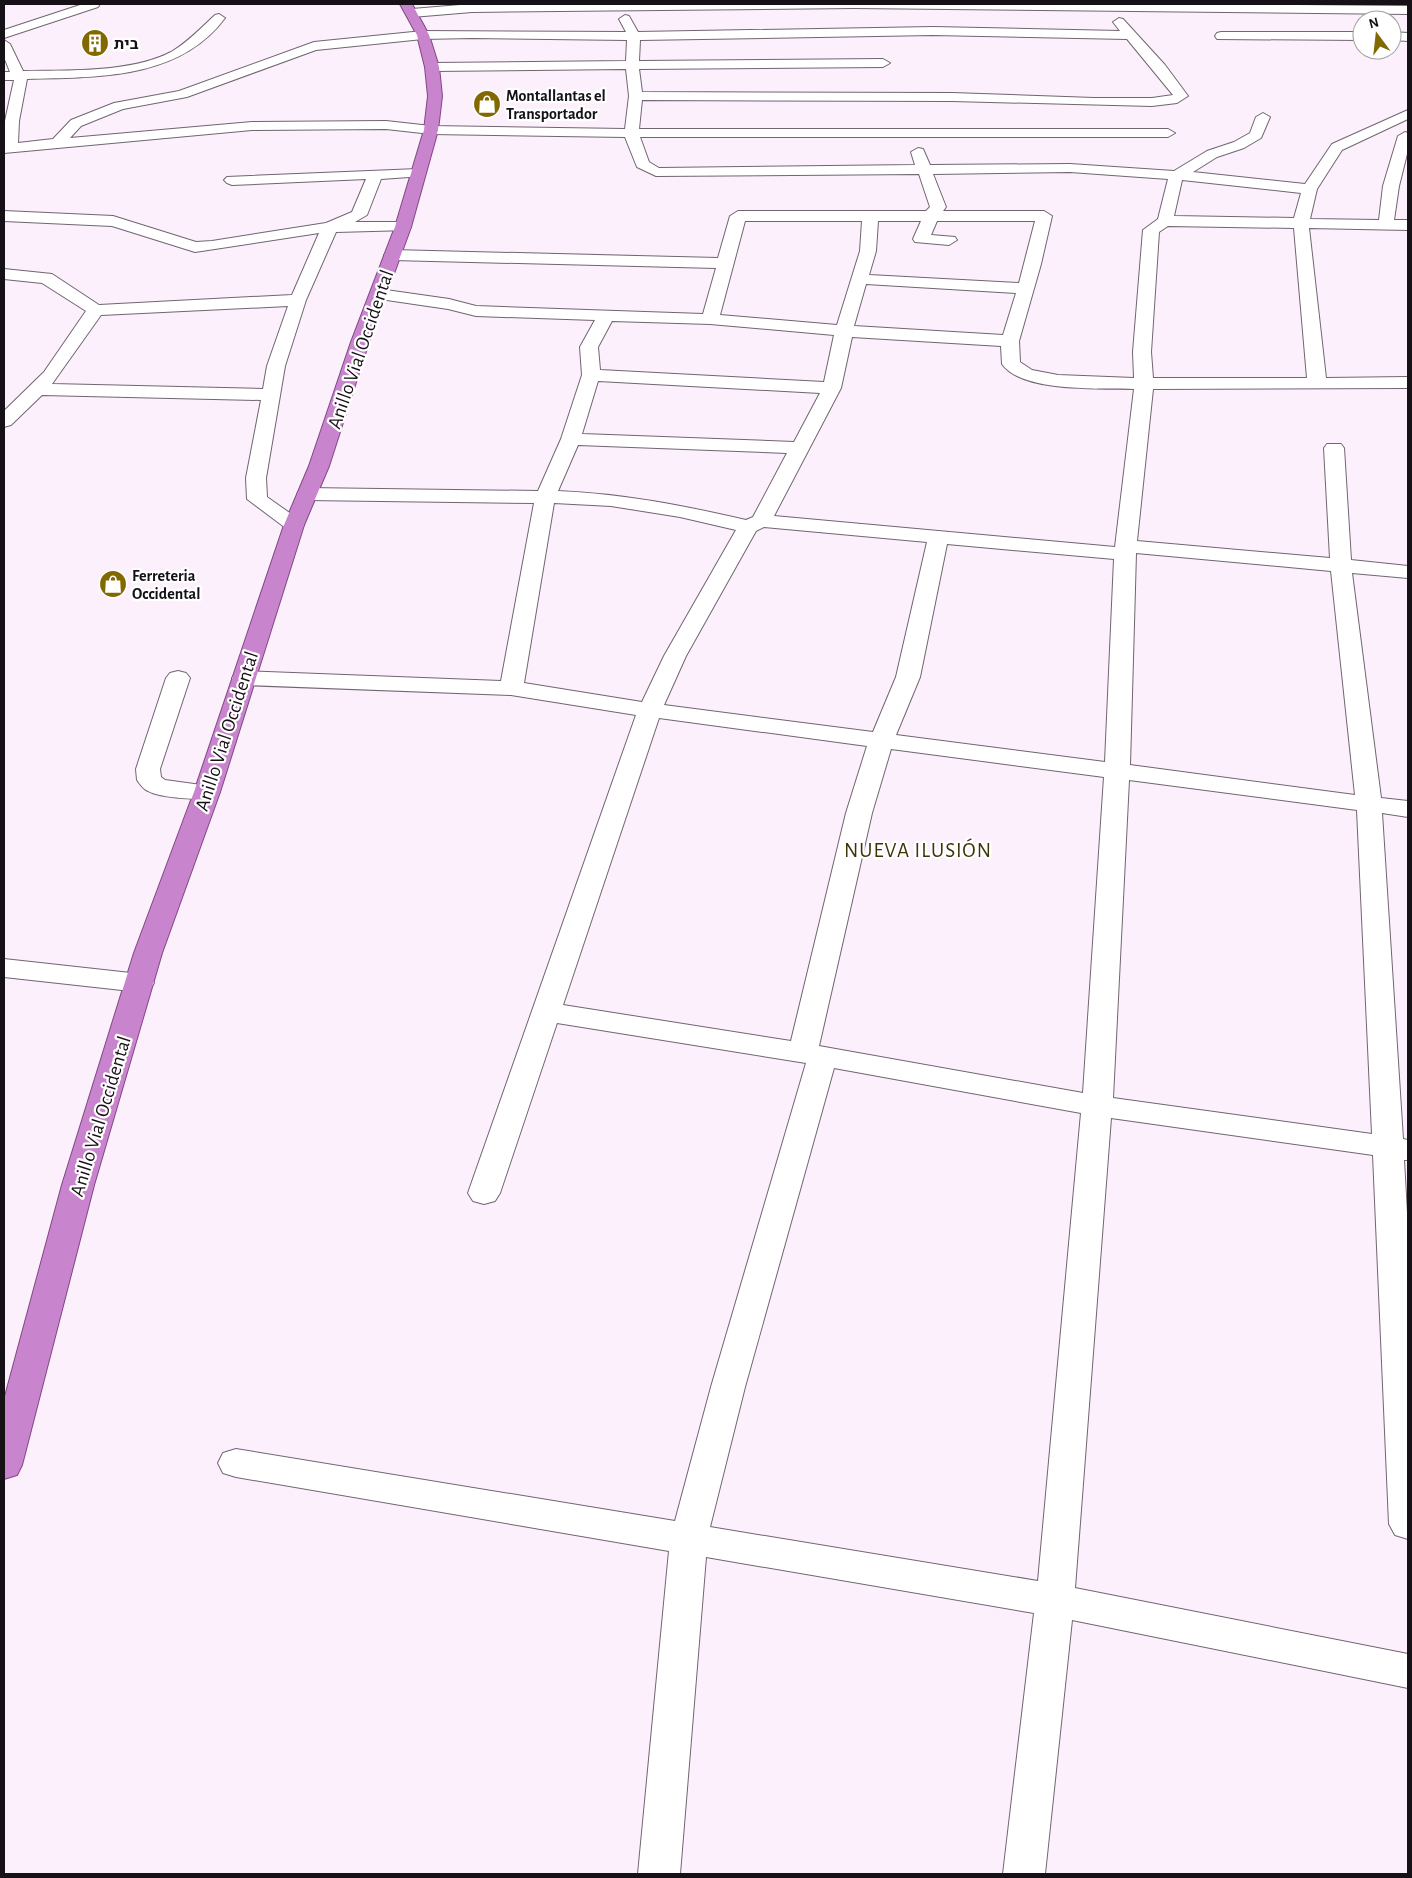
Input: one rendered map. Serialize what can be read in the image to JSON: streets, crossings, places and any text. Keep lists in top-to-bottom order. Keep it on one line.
{"streets":{"highway":["Anillo Vial Occidental"]},"districts":["NUEVA ILUSIÓN"],"places":{"building":["בית"],"shop":["Montallantas el Transportador","Ferreteria Occidental"]},"north":"top"}
